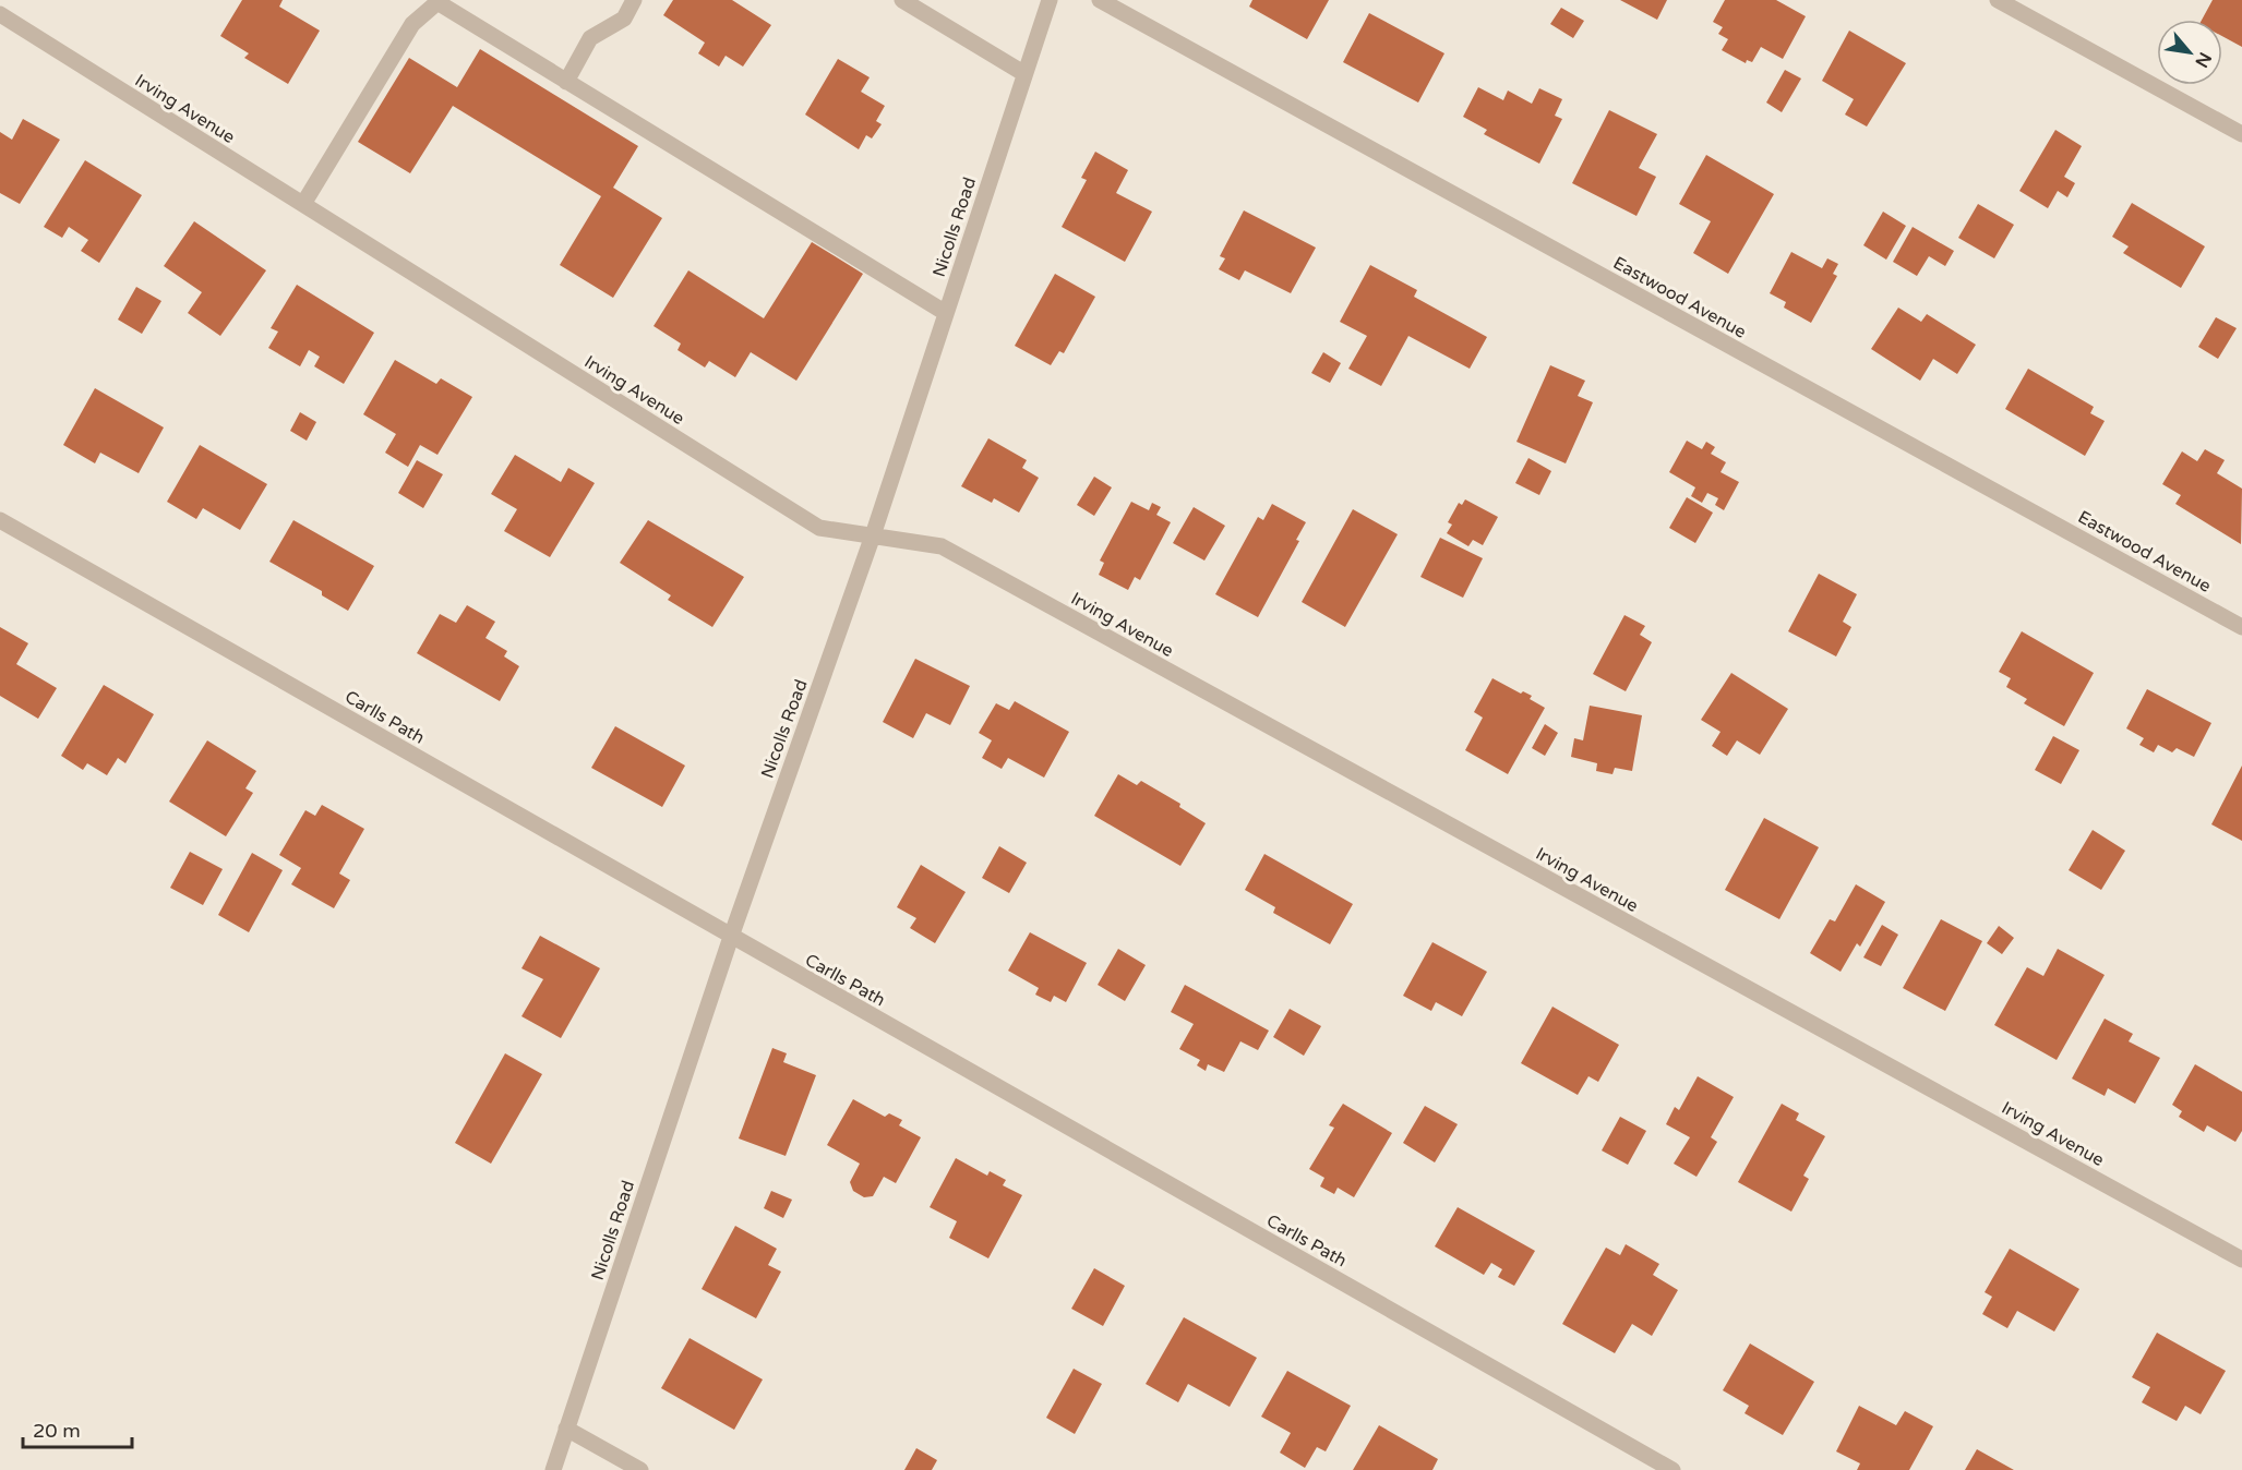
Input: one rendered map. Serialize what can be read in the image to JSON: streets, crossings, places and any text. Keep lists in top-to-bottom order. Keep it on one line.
{"streets":{"street":["Irving Avenue","Nicolls Road","Eastwood Avenue","Carlls Path"]},"crossings":[["Irving Avenue","Nicolls Road"],["Nicolls Road","Carlls Path"]],"scale_bar":"20 m","north":"bottom right"}
